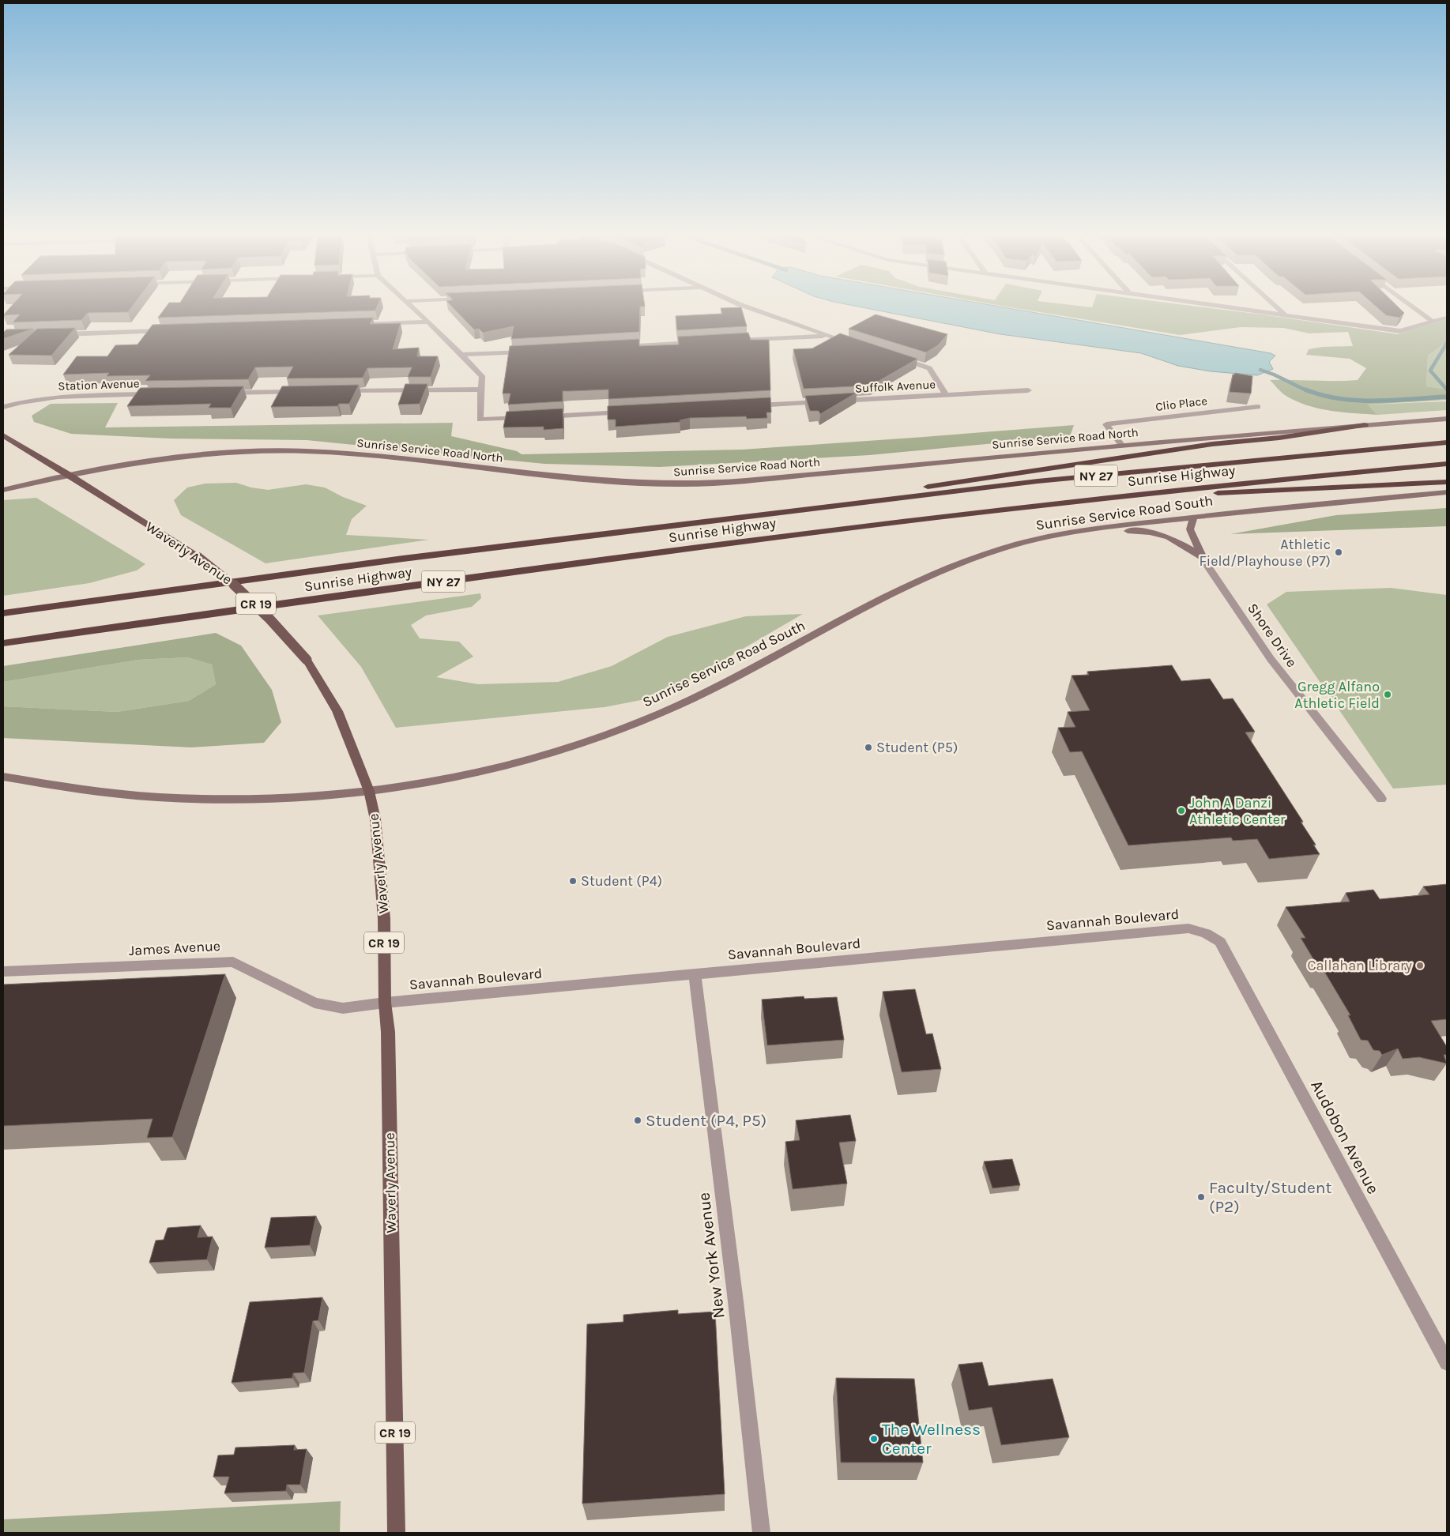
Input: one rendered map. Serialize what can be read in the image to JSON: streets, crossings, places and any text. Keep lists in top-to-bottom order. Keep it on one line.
{"streets":{"highway":["NY 27","Sunrise Highway"],"main road":["Sunrise Service Road North","Sunrise Service Road South","Waverly Avenue","CR 19"],"street":["Station Avenue","Suffolk Avenue","Clio Place","Shore Drive","Savannah Boulevard","James Avenue","Audobon Avenue","New York Avenue"]},"crossings":[["Clio Place","Sunrise Service Road North"],["Sunrise Service Road North","Waverly Avenue"],["Sunrise Service Road South","Waverly Avenue"],["Waverly Avenue","Savannah Boulevard"],["Waverly Avenue","James Avenue"],["Savannah Boulevard","James Avenue"],["Savannah Boulevard","Audobon Avenue"],["Savannah Boulevard","New York Avenue"]],"places":["Athletic Field/Playhouse (P7)","Gregg Alfano Athletic Field","Student (P5)","John A Danzi Athletic Center","Student (P4)","Callahan Library","Student (P4, P5)","Faculty/Student (P2)","The Wellness Center"]}
